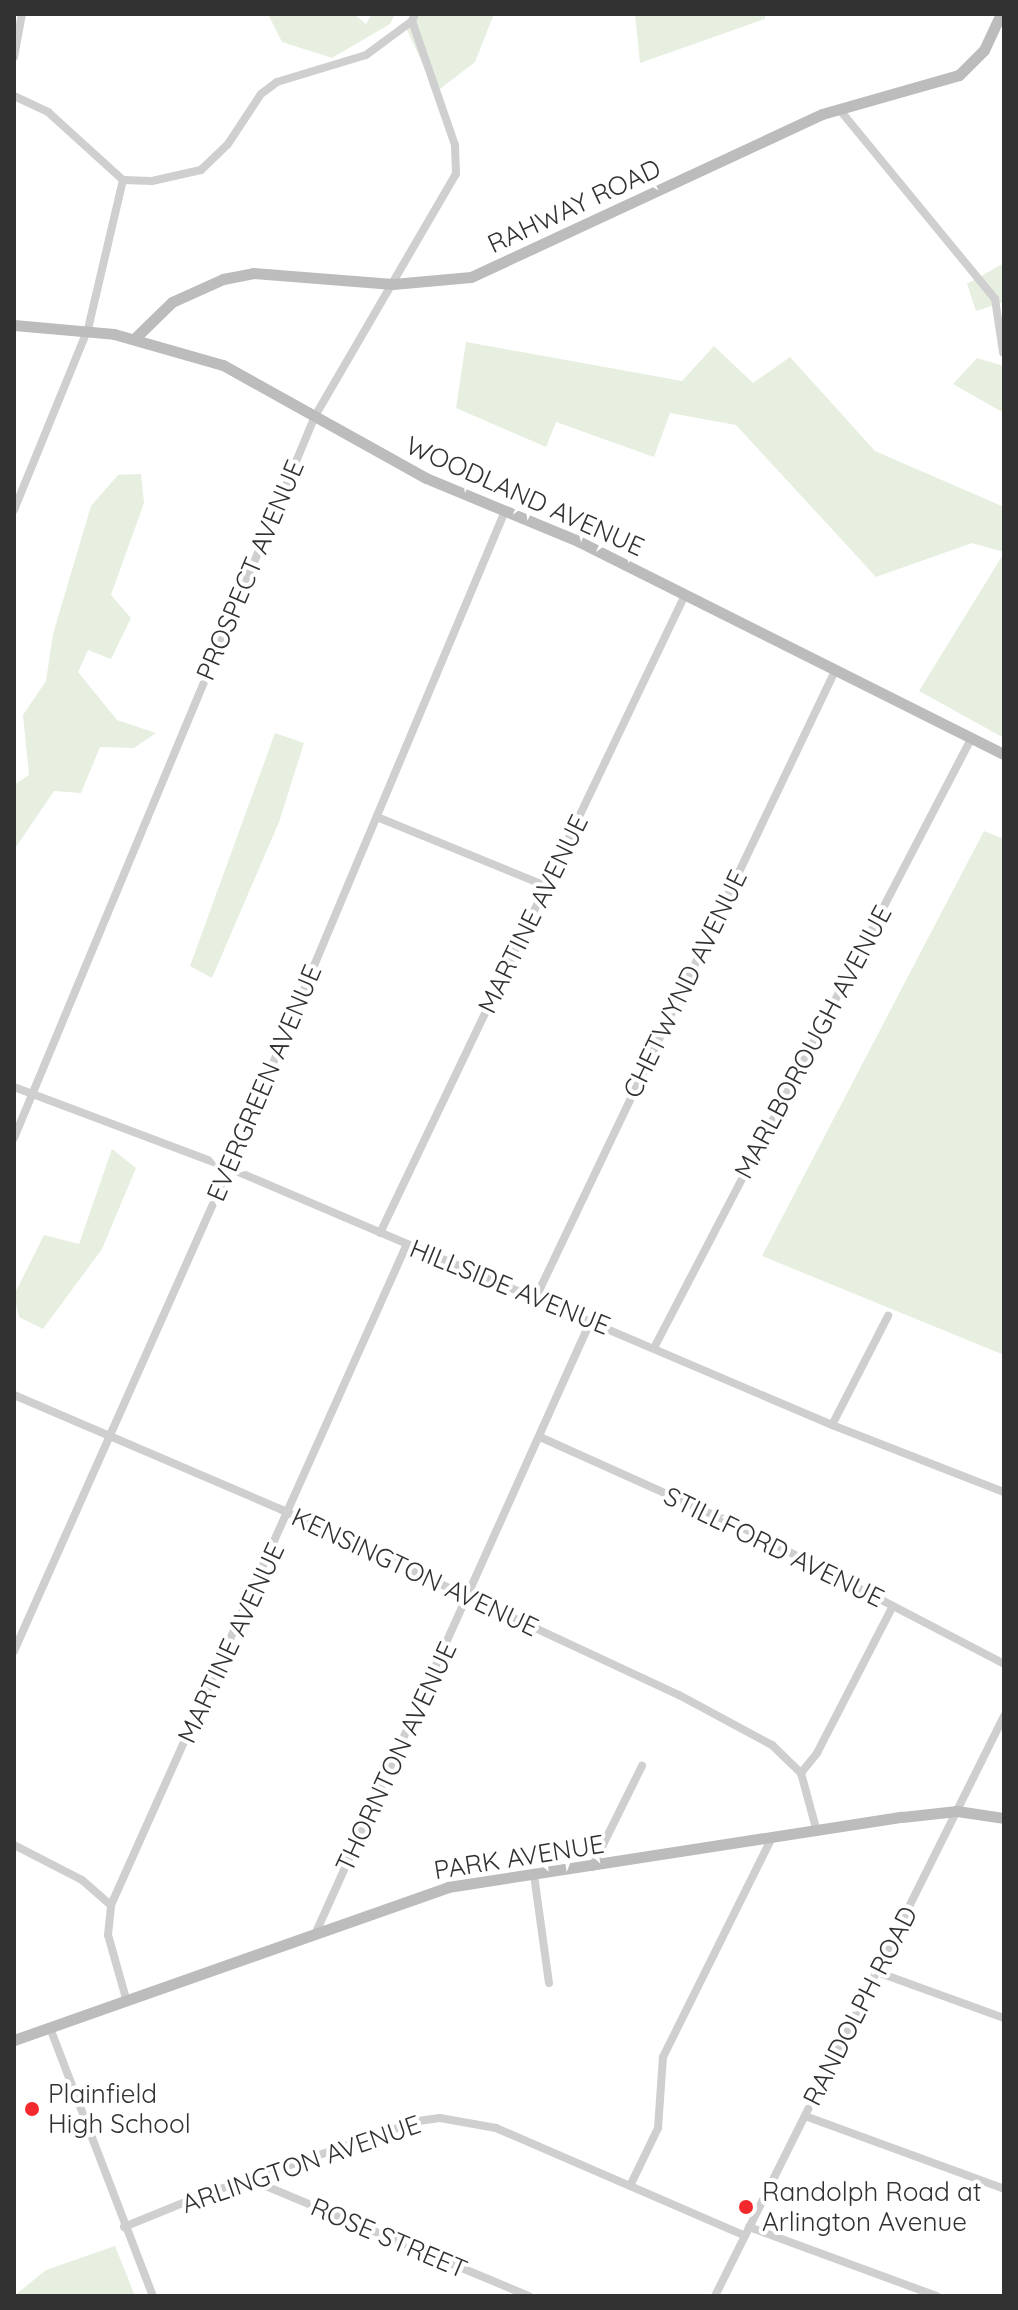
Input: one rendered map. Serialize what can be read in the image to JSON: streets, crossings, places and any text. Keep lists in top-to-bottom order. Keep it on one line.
{"streets":{"street":["RAHWAY ROAD","WOODLAND AVENUE","PROSPECT AVENUE","MARTINE AVENUE","CHETWYND AVENUE","MARLBOROUGH AVENUE","EVERGREEN AVENUE","HILLSIDE AVENUE","STILLFORD AVENUE","KENSINGTON AVENUE","THORNTON AVENUE","PARK AVENUE","RANDOLPH ROAD","ARLINGTON AVENUE","ROSE STREET"]},"crossings":[["RAHWAY ROAD","WOODLAND AVENUE"],["RAHWAY ROAD","PROSPECT AVENUE"],["WOODLAND AVENUE","PROSPECT AVENUE"],["WOODLAND AVENUE","MARTINE AVENUE"],["WOODLAND AVENUE","CHETWYND AVENUE"],["WOODLAND AVENUE","MARLBOROUGH AVENUE"],["WOODLAND AVENUE","EVERGREEN AVENUE"],["PROSPECT AVENUE","HILLSIDE AVENUE"],["MARTINE AVENUE","HILLSIDE AVENUE"],["MARTINE AVENUE","KENSINGTON AVENUE"],["MARTINE AVENUE","PARK AVENUE"],["CHETWYND AVENUE","HILLSIDE AVENUE"],["MARLBOROUGH AVENUE","HILLSIDE AVENUE"],["EVERGREEN AVENUE","HILLSIDE AVENUE"],["EVERGREEN AVENUE","KENSINGTON AVENUE"],["HILLSIDE AVENUE","THORNTON AVENUE"],["STILLFORD AVENUE","THORNTON AVENUE"],["KENSINGTON AVENUE","THORNTON AVENUE"],["THORNTON AVENUE","PARK AVENUE"],["PARK AVENUE","RANDOLPH ROAD"],["RANDOLPH ROAD","ARLINGTON AVENUE"],["ARLINGTON AVENUE","ROSE STREET"]],"places":["Plainfield High School","Randolph Road at Arlington Avenue"]}
